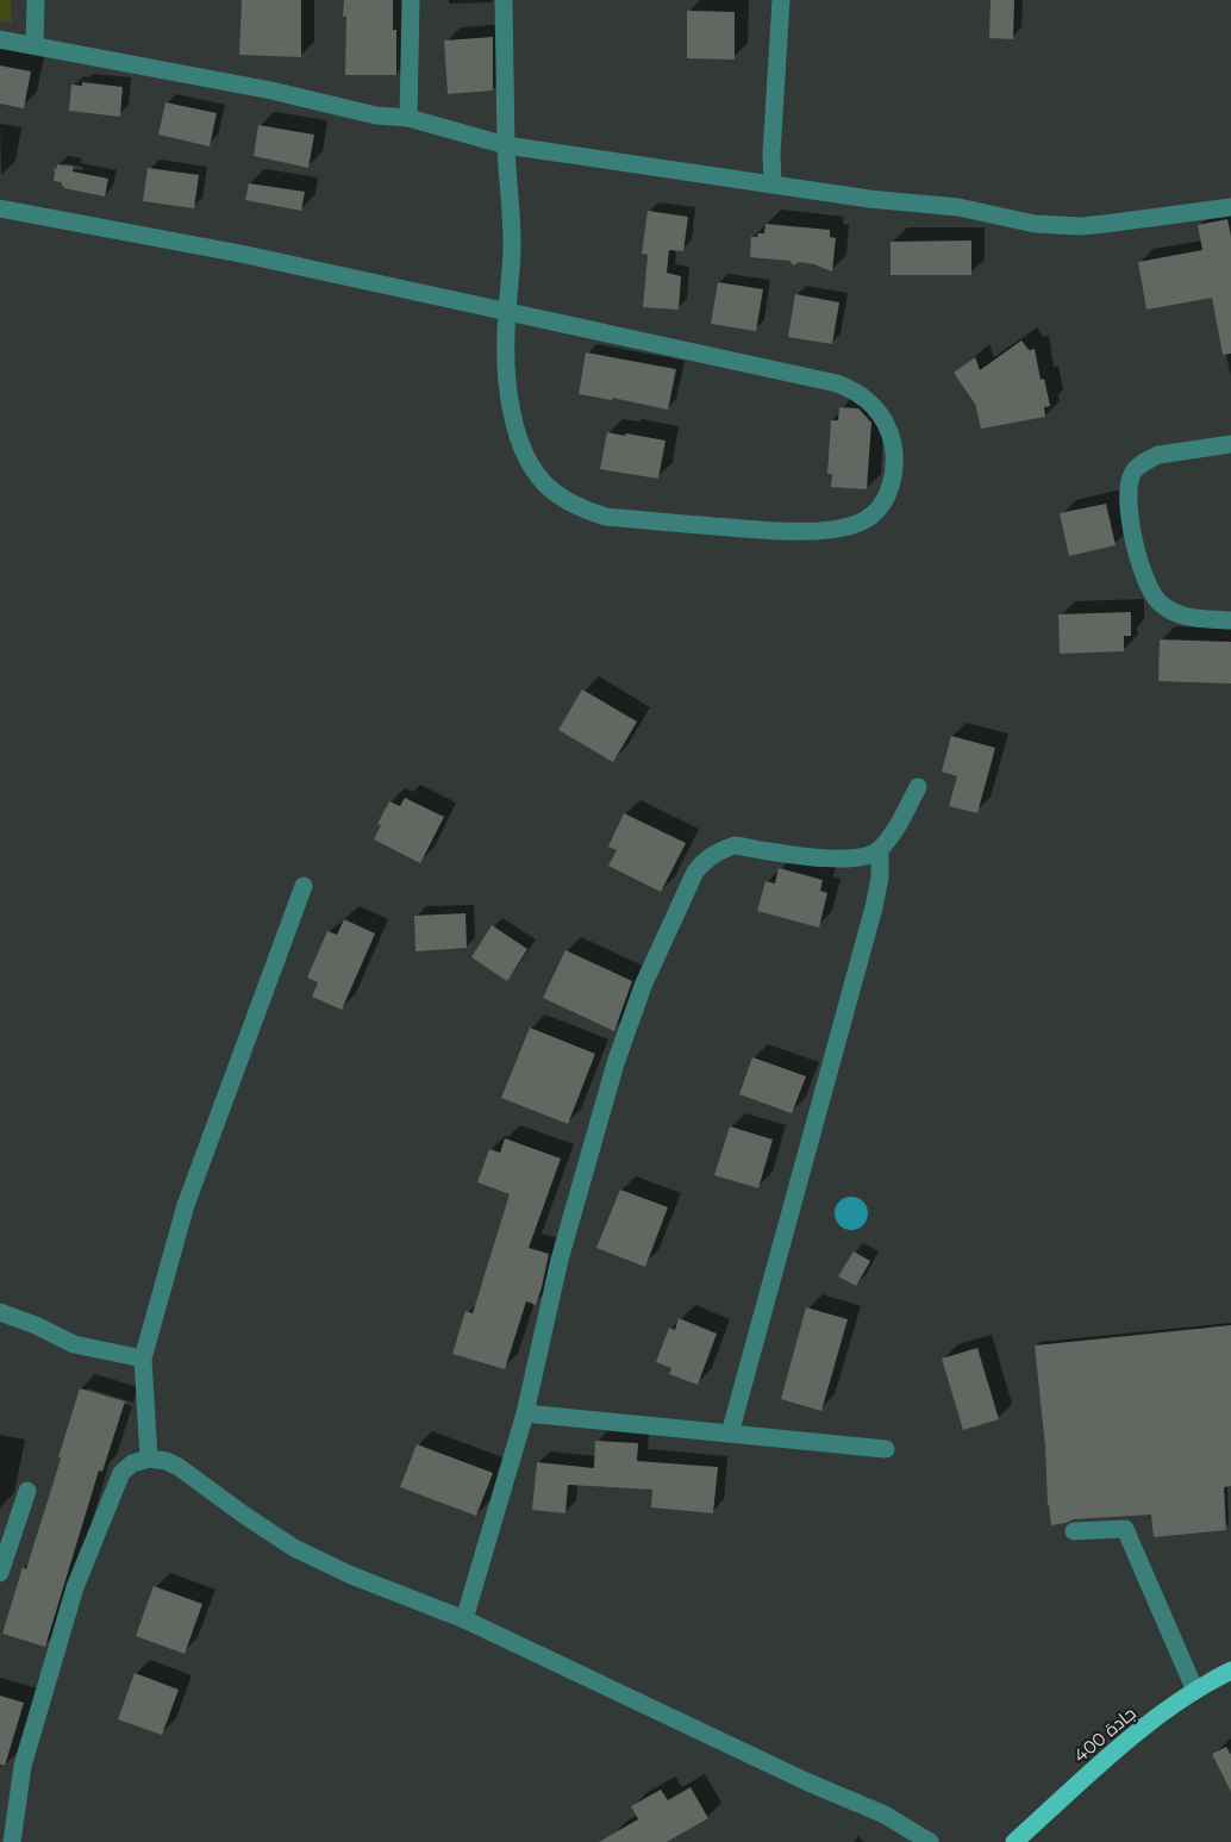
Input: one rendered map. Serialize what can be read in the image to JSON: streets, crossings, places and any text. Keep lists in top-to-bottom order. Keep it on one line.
{"streets":{"main road":["جادة 400"]}}
